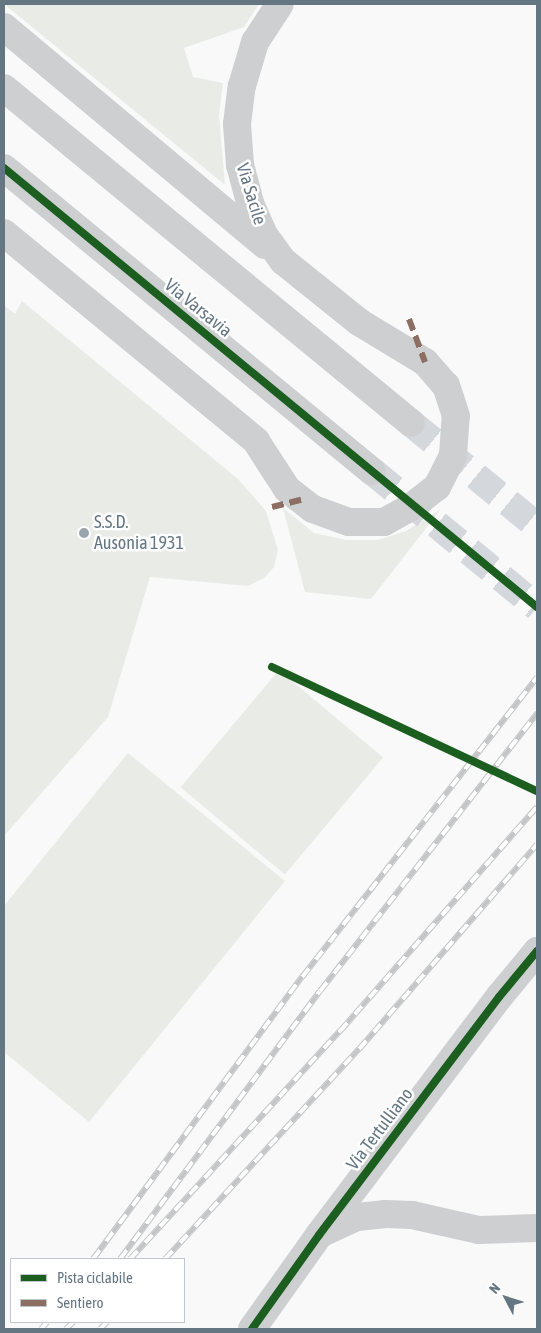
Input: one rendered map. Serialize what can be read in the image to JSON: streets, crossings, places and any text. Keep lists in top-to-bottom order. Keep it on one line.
{"streets":{"street":["Via Sacile","Via Varsavia","Via Tertulliano"]},"places":["S.S.D. Ausonia 1931"],"legend":["Pista ciclabile","Sentiero"],"north":"top left"}
